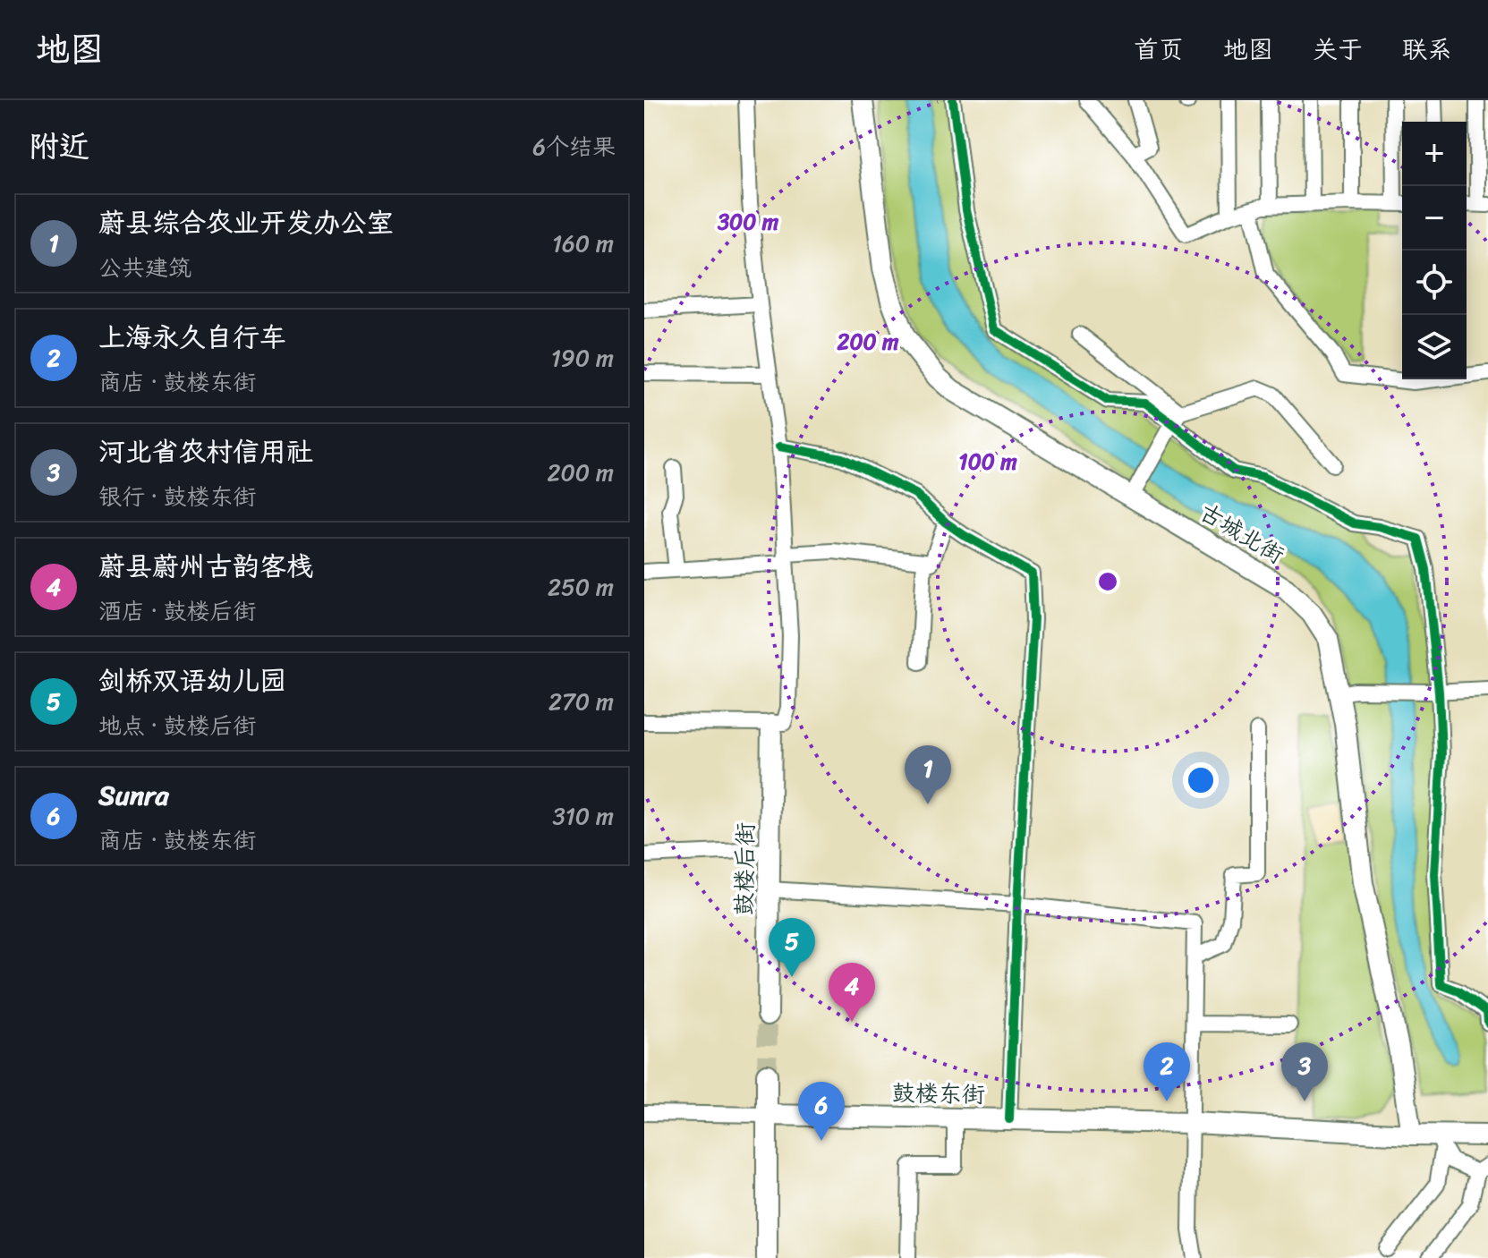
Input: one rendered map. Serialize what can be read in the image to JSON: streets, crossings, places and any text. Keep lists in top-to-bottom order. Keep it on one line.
{"streets":{"main road":["古城北街","鼓楼后街","鼓楼东街"]},"crossings":[["古城北街","鼓楼东街"]],"page":{"header":"地图","nav":["首页","地图","关于","联系"],"heading":["附近","6个结果"],"map_buttons":["+","−"],"list":[{"mark":"1","name":"蔚县综合农业开发办公室","note":"公共建筑","value":"160 m"},{"mark":"2","name":"上海永久自行车","note":"商店 · 鼓楼东街","value":"190 m"},{"mark":"3","name":"河北省农村信用社","note":"银行 · 鼓楼东街","value":"200 m"},{"mark":"4","name":"蔚县蔚州古韵客栈","note":"酒店 · 鼓楼后街","value":"250 m"},{"mark":"5","name":"剑桥双语幼儿园","note":"地点 · 鼓楼后街","value":"270 m"},{"mark":"6","name":"Sunra","note":"商店 · 鼓楼东街","value":"310 m"}],"pins":["1","5","4","2","3","6"]},"rings":["300 m","200 m","100 m"]}
